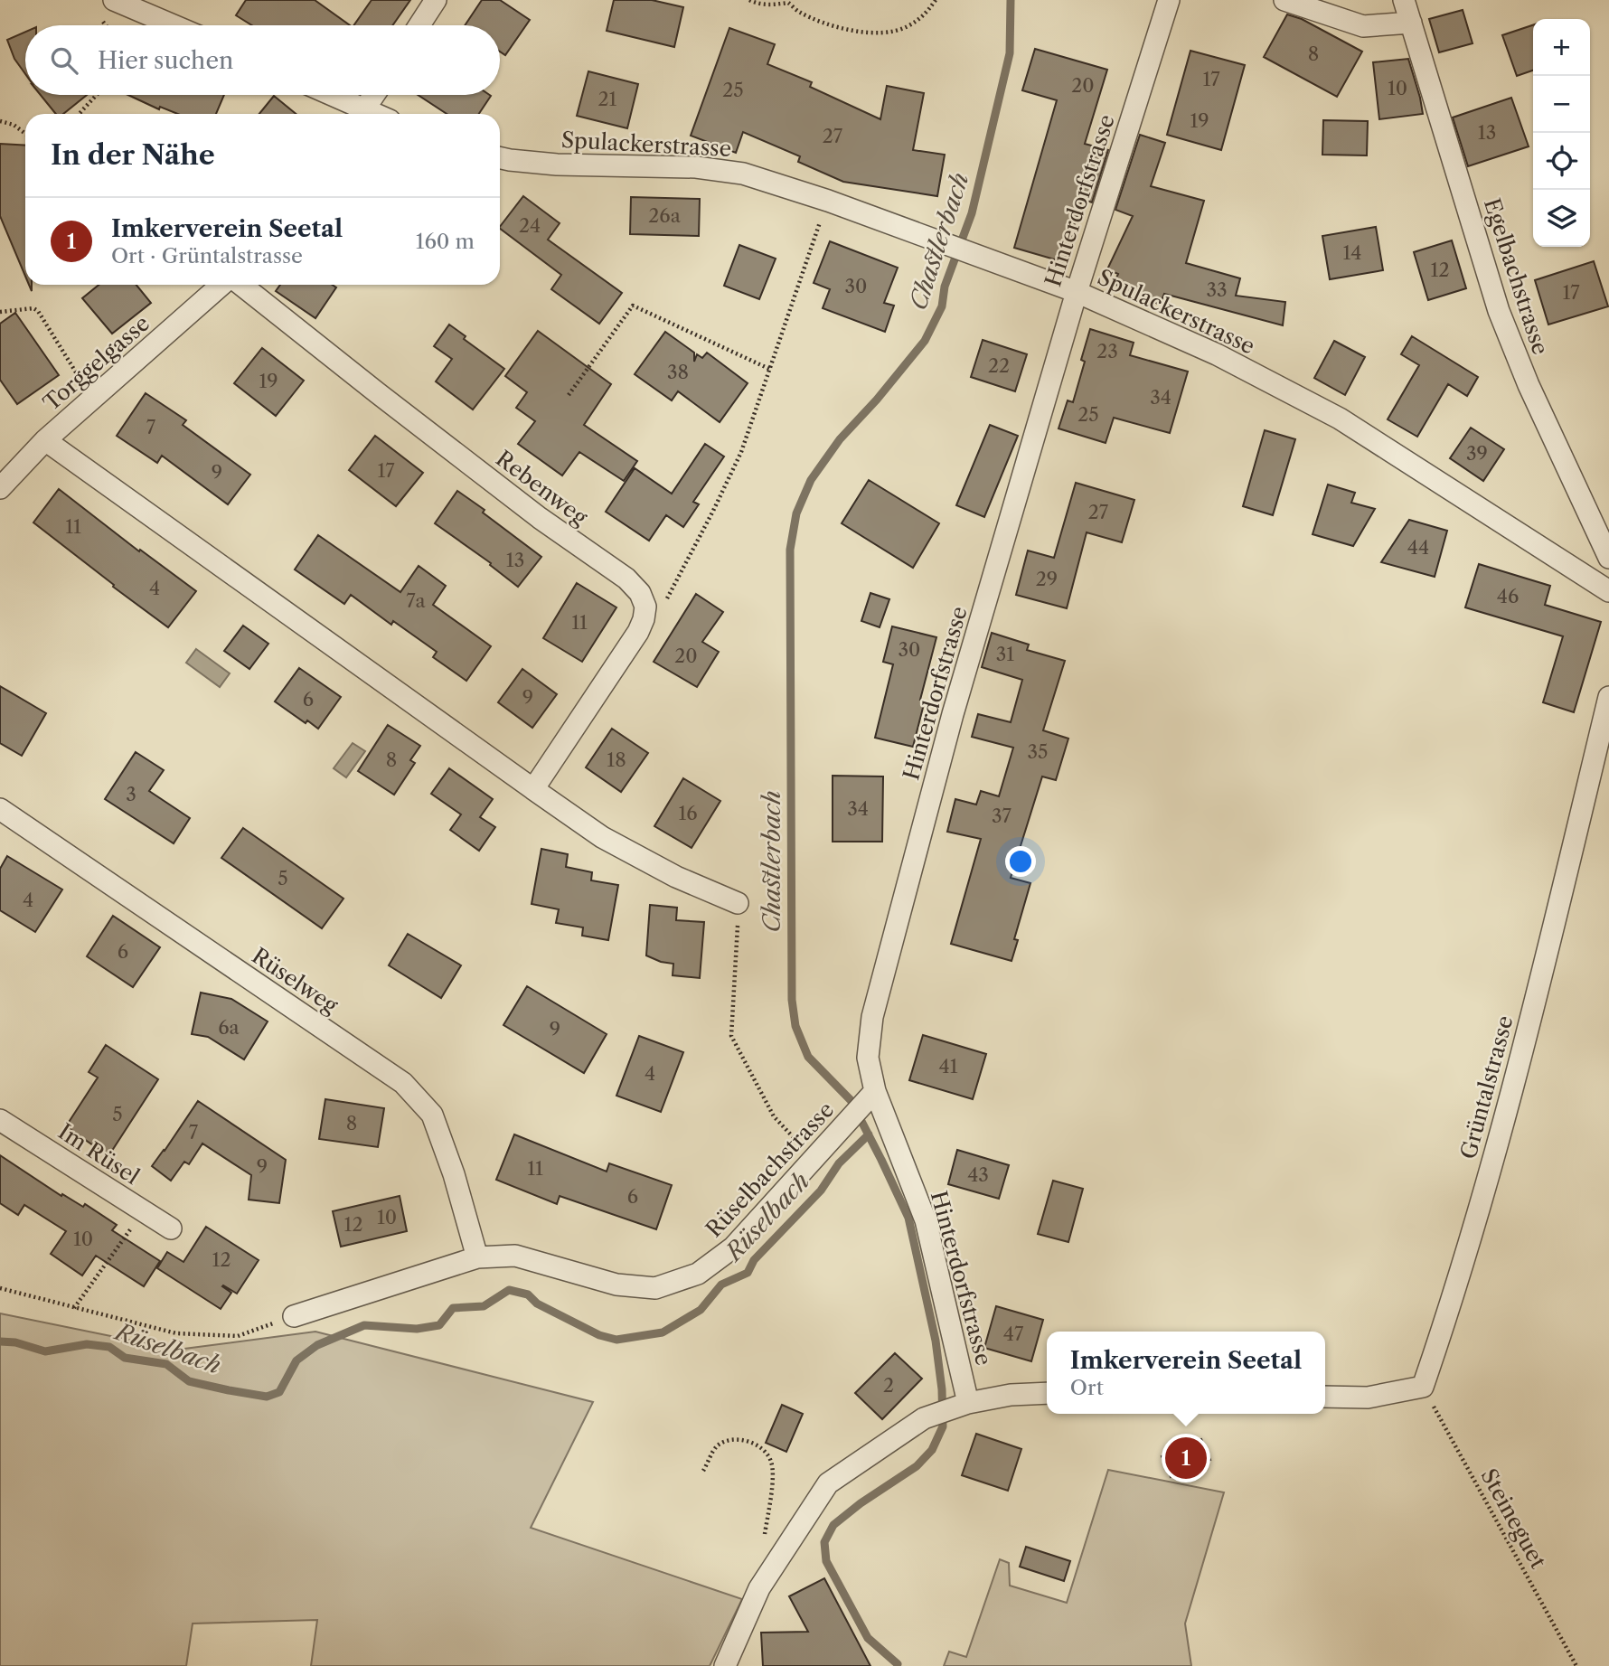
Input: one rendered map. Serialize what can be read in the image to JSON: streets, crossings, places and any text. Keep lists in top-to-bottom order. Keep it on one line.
{"streets":{"street":["Spulackerstrasse","Hinterdorfstrasse","Egelbachstrasse","Torggelgasse","Rebenweg","Rüselweg","Grüntalstrasse","Im Rüsel","Rüselbachstrasse"],"path":["Steineguet"]},"crossings":[["Spulackerstrasse","Hinterdorfstrasse"],["Hinterdorfstrasse","Rüselbachstrasse"],["Rüselweg","Rüselbachstrasse"],["Grüntalstrasse","Steineguet"]],"water":["Chastlerbach","Rüselbach"],"house_numbers":["8","17","20","10","25","21","19","13","27","26a","24","14","12","30","33","17","23","22","38","19","34","25","7","39","17","9","27","11","44","13","29","4","46","7a","11","30","31","20","9","6","35","8","18","3","34","16","37","5","4","6","6a","9","41","4","5","8","7","9","11","43","6","10","12","10","12","47","2"],"page":{"map_buttons":["+","−"],"search":"Hier suchen","heading":"In der Nähe","list":[{"mark":"1","name":"Imkerverein Seetal","note":"Ort · Grüntalstrasse","value":"160 m"}],"popup":["Imkerverein Seetal","Ort"],"pins":"1"}}
